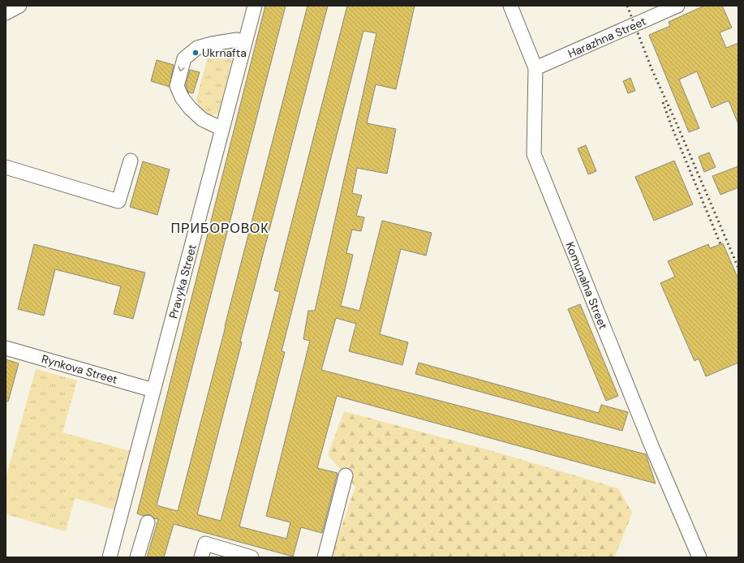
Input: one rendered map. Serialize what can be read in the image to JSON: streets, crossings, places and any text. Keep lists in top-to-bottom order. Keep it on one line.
{"streets":{"street":["Harazhna Street","Pravyka Street","Komunalna Street","Rynkova Street"]},"crossings":[["Harazhna Street","Komunalna Street"],["Pravyka Street","Rynkova Street"]],"districts":["ПРИБОРОВОК"],"places":["Ukrnafta"]}
